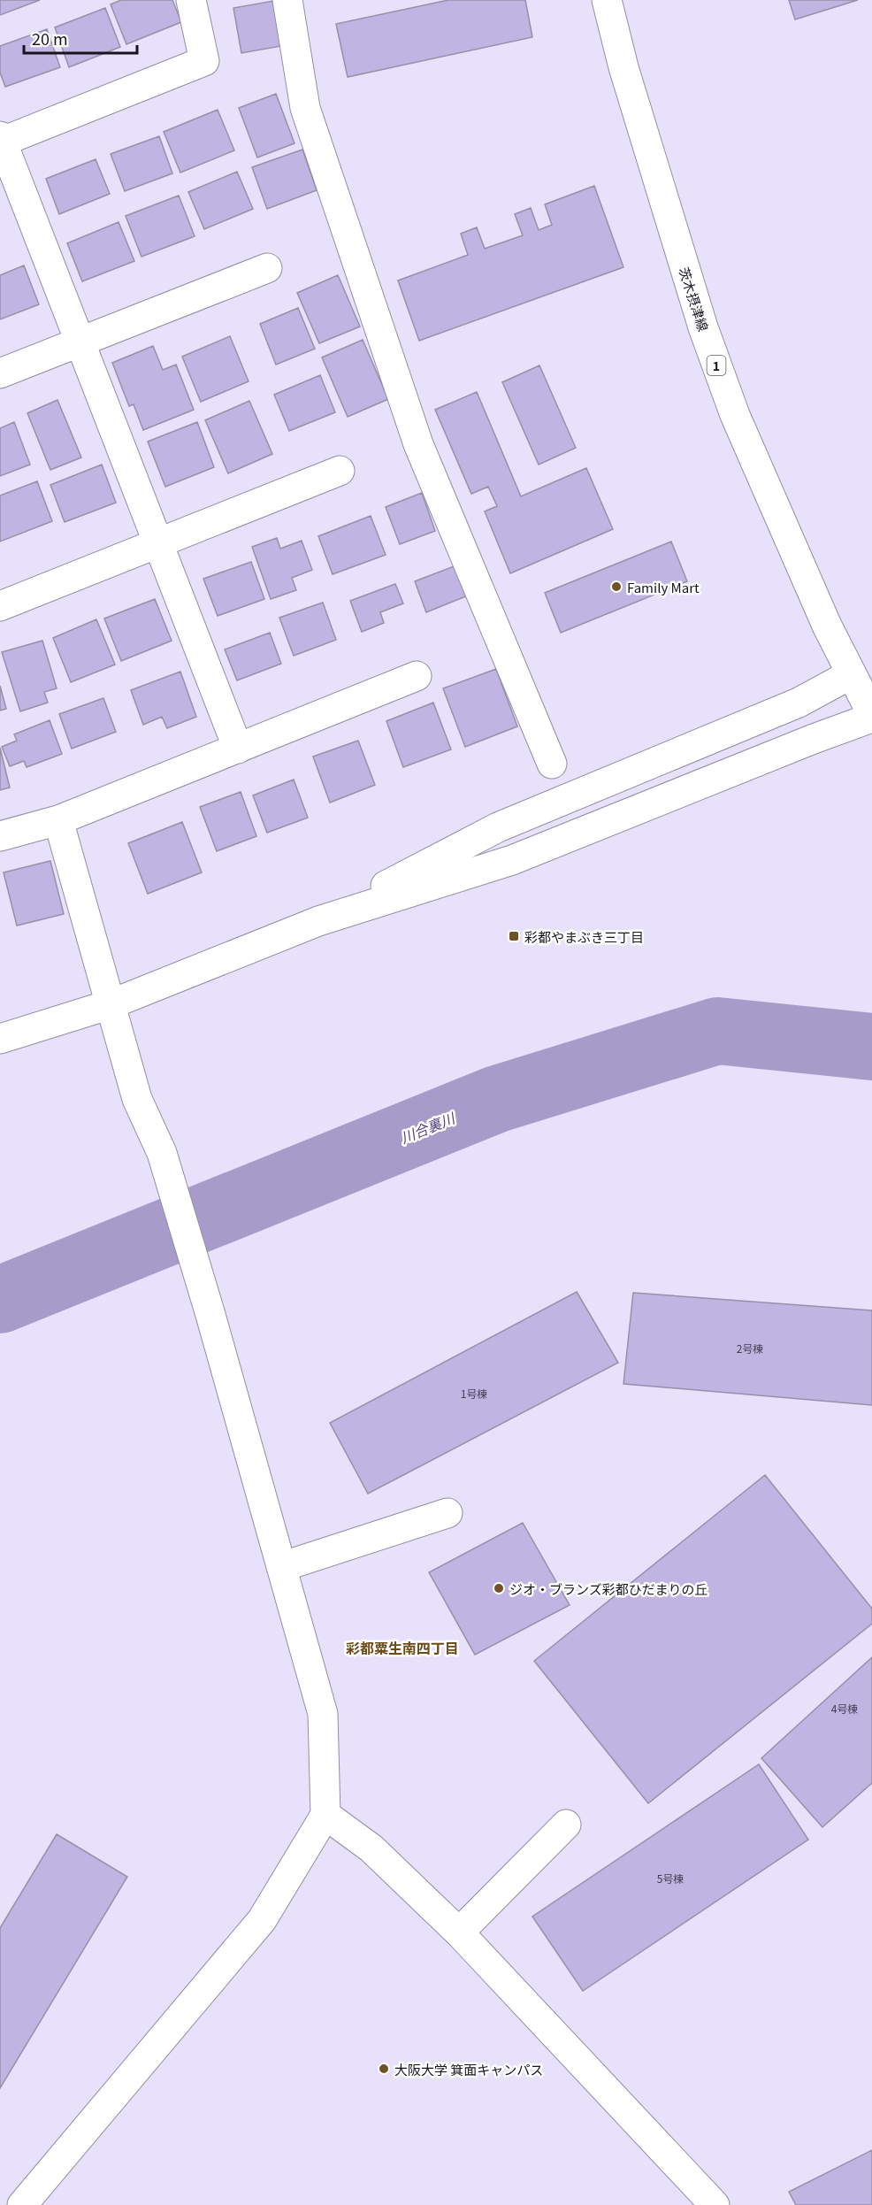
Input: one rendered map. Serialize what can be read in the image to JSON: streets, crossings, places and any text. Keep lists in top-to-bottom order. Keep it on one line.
{"streets":{"street":["茨木摂津線","1"]},"districts":["彩都粟生南四丁目"],"water":["川合裏川"],"places":{"other":["Family Mart","ジオ・ブランズ彩都ひだまりの丘","大阪大学 箕面キャンパス"],"transit":["彩都やまぶき三丁目"]},"house_numbers":["2号棟","1号棟","4号棟","5号棟"],"scale_bar":"20 m"}
